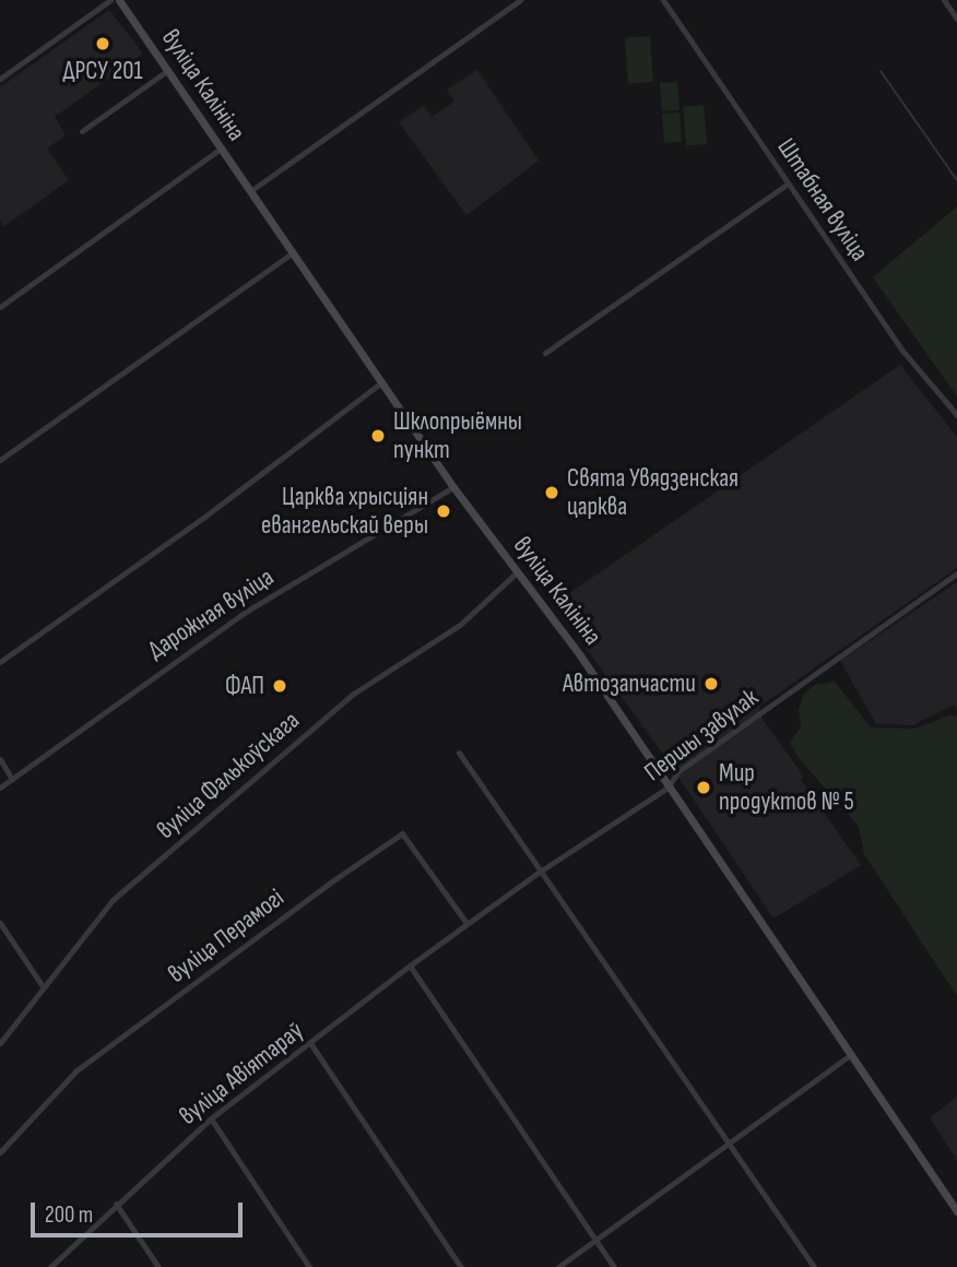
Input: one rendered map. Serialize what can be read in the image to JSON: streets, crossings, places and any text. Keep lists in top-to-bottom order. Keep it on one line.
{"streets":{"street":["вуліца Калініна","Штабная вуліца","Дарожная вуліца","Першы завулак","вуліца Фалькоўскага","вуліца Перамогі","вуліца Авіятараў"]},"crossings":[["вуліца Калініна","Дарожная вуліца"],["вуліца Калініна","Першы завулак"],["вуліца Калініна","вуліца Фалькоўскага"],["Першы завулак","вуліца Перамогі"],["Першы завулак","вуліца Авіятараў"],["вуліца Перамогі","вуліца Авіятараў"]],"places":["ДРСУ 201","Шклопрыёмны пункт","Свята Увядзенская царква","Царква хрысціян евангельскай веры","Автозапчасти","ФАП","Мир продуктов № 5"],"scale_bar":"200 m"}
